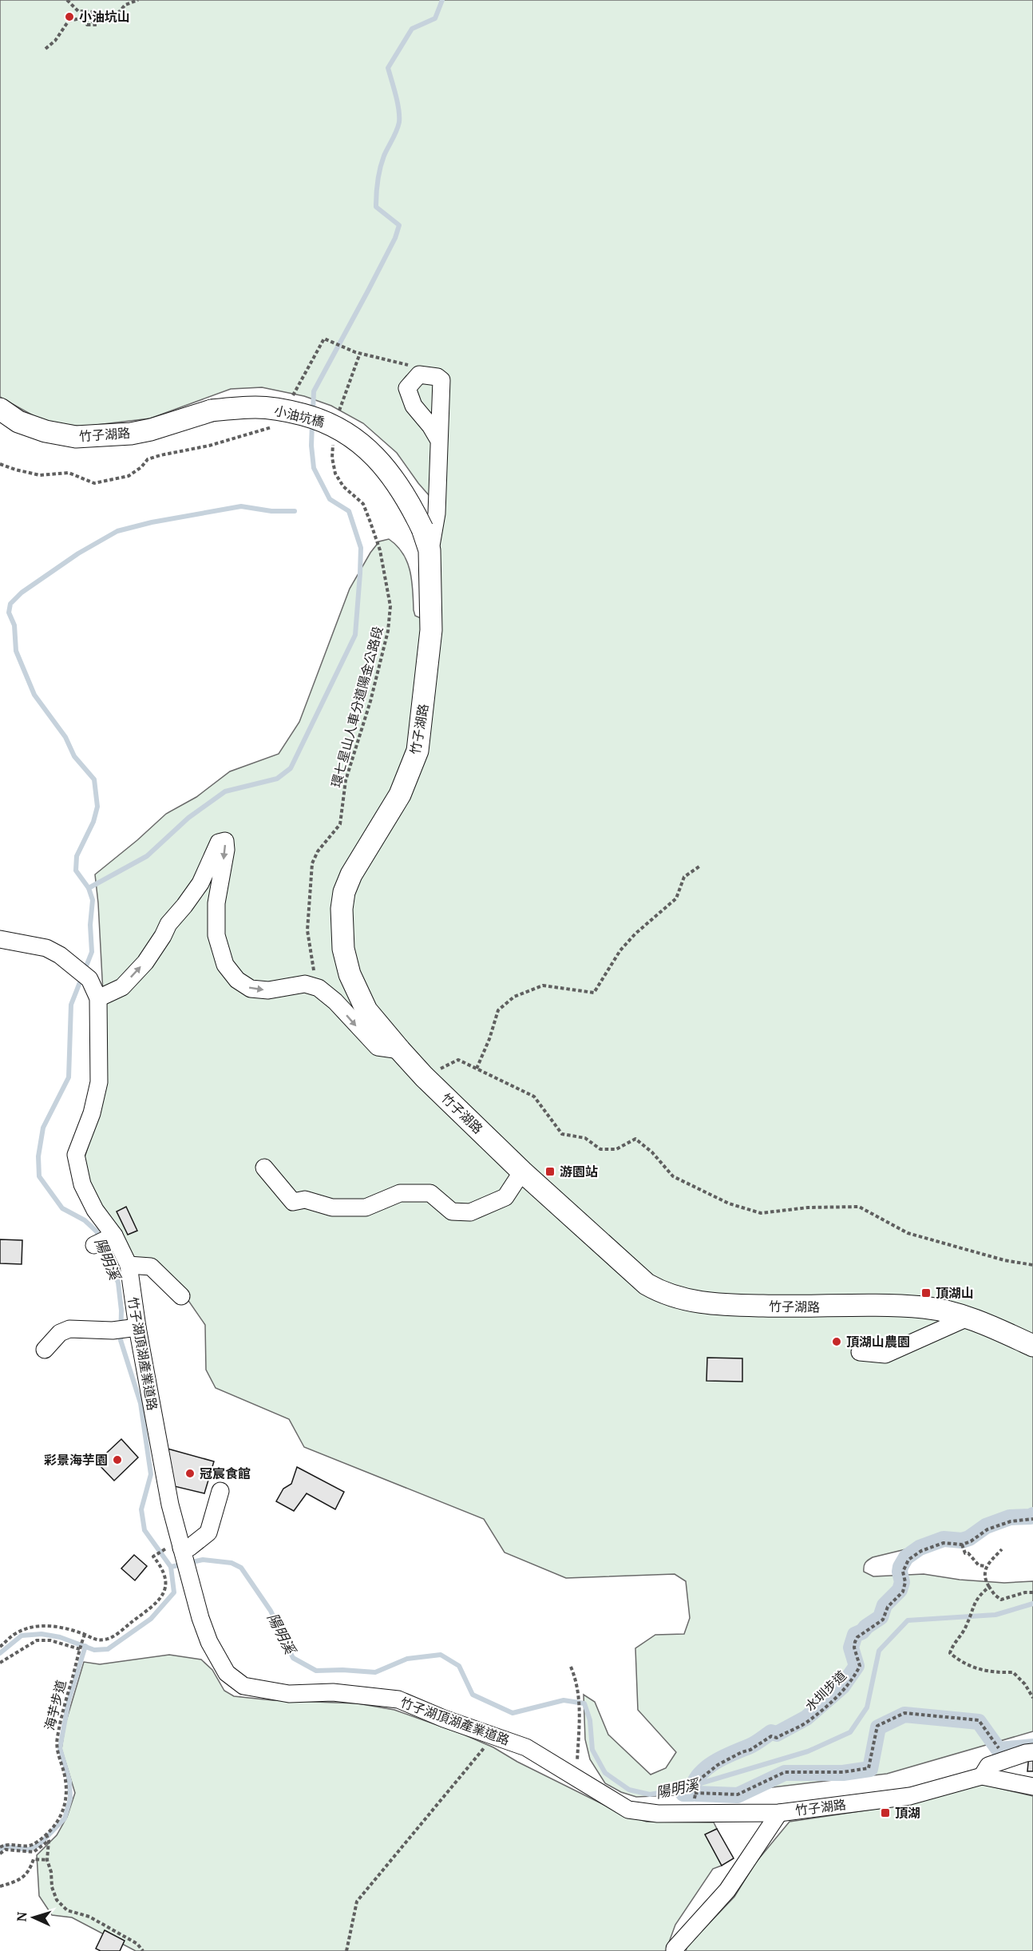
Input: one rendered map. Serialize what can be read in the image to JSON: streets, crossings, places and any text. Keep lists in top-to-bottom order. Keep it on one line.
{"streets":{"main road":["小油坑橋","竹子湖路"],"street":["竹子湖頂湖產業道路"],"path":["環七星山人車分道陽金公路段","水圳步道","海芋步道"]},"crossings":[["小油坑橋","竹子湖路"],["竹子湖路","竹子湖頂湖產業道路"]],"water":["陽明溪"],"places":{"other":["小油坑山","頂湖山農園","彩景海芋園","冠宸食館"],"transit":["游園站","頂湖山","頂湖"]},"north":"left"}
